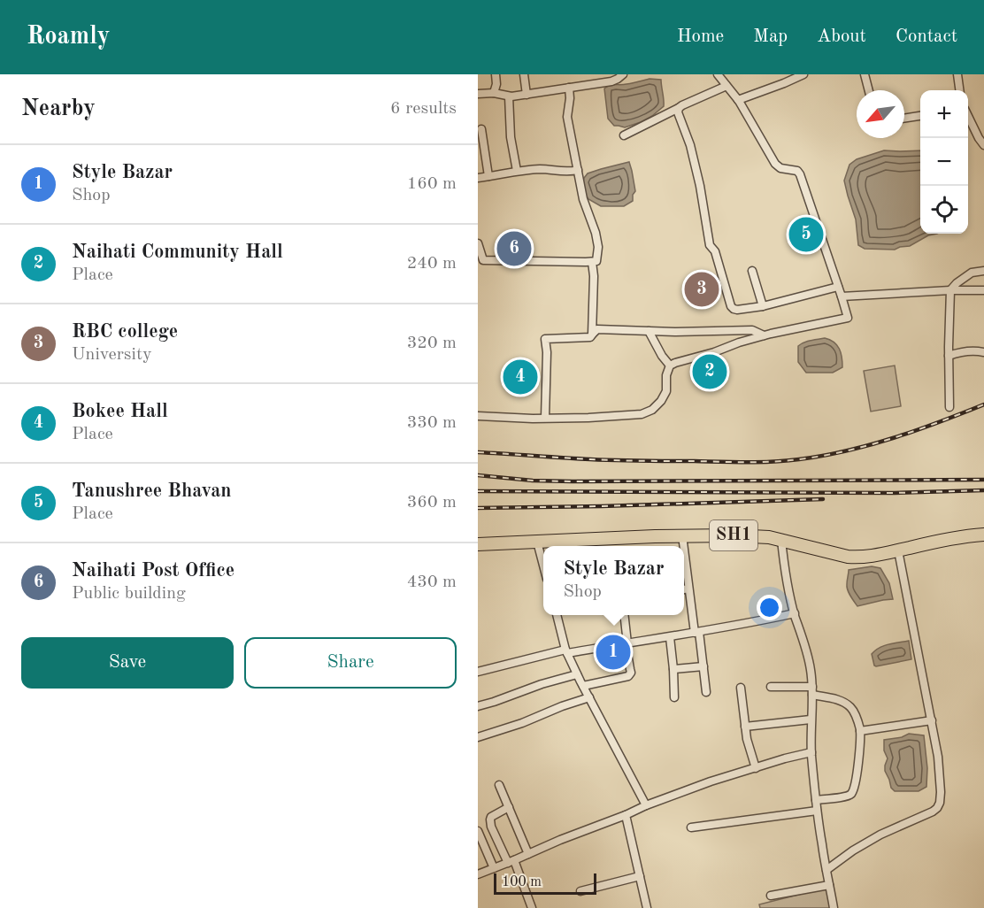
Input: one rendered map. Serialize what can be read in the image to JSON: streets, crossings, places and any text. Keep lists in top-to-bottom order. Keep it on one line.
{"streets":{"main road":["SH1"]},"scale_bar":"100 m","north":"bottom left","page":{"header":"Roamly","nav":["Home","Map","About","Contact"],"heading":["Nearby","6 results"],"map_buttons":["+","−"],"list":[{"mark":"1","name":"Style Bazar","note":"Shop","value":"160 m"},{"mark":"2","name":"Naihati Community Hall","note":"Place","value":"240 m"},{"mark":"3","name":"RBC college","note":"University","value":"320 m"},{"mark":"4","name":"Bokee Hall","note":"Place","value":"330 m"},{"mark":"5","name":"Tanushree Bhavan","note":"Place","value":"360 m"},{"mark":"6","name":"Naihati Post Office","note":"Public building","value":"430 m"}],"pins":["5","6","3","2","4","1"],"popup":["Style Bazar","Shop"],"buttons":["Save","Share"],"scale":"100 m"}}
